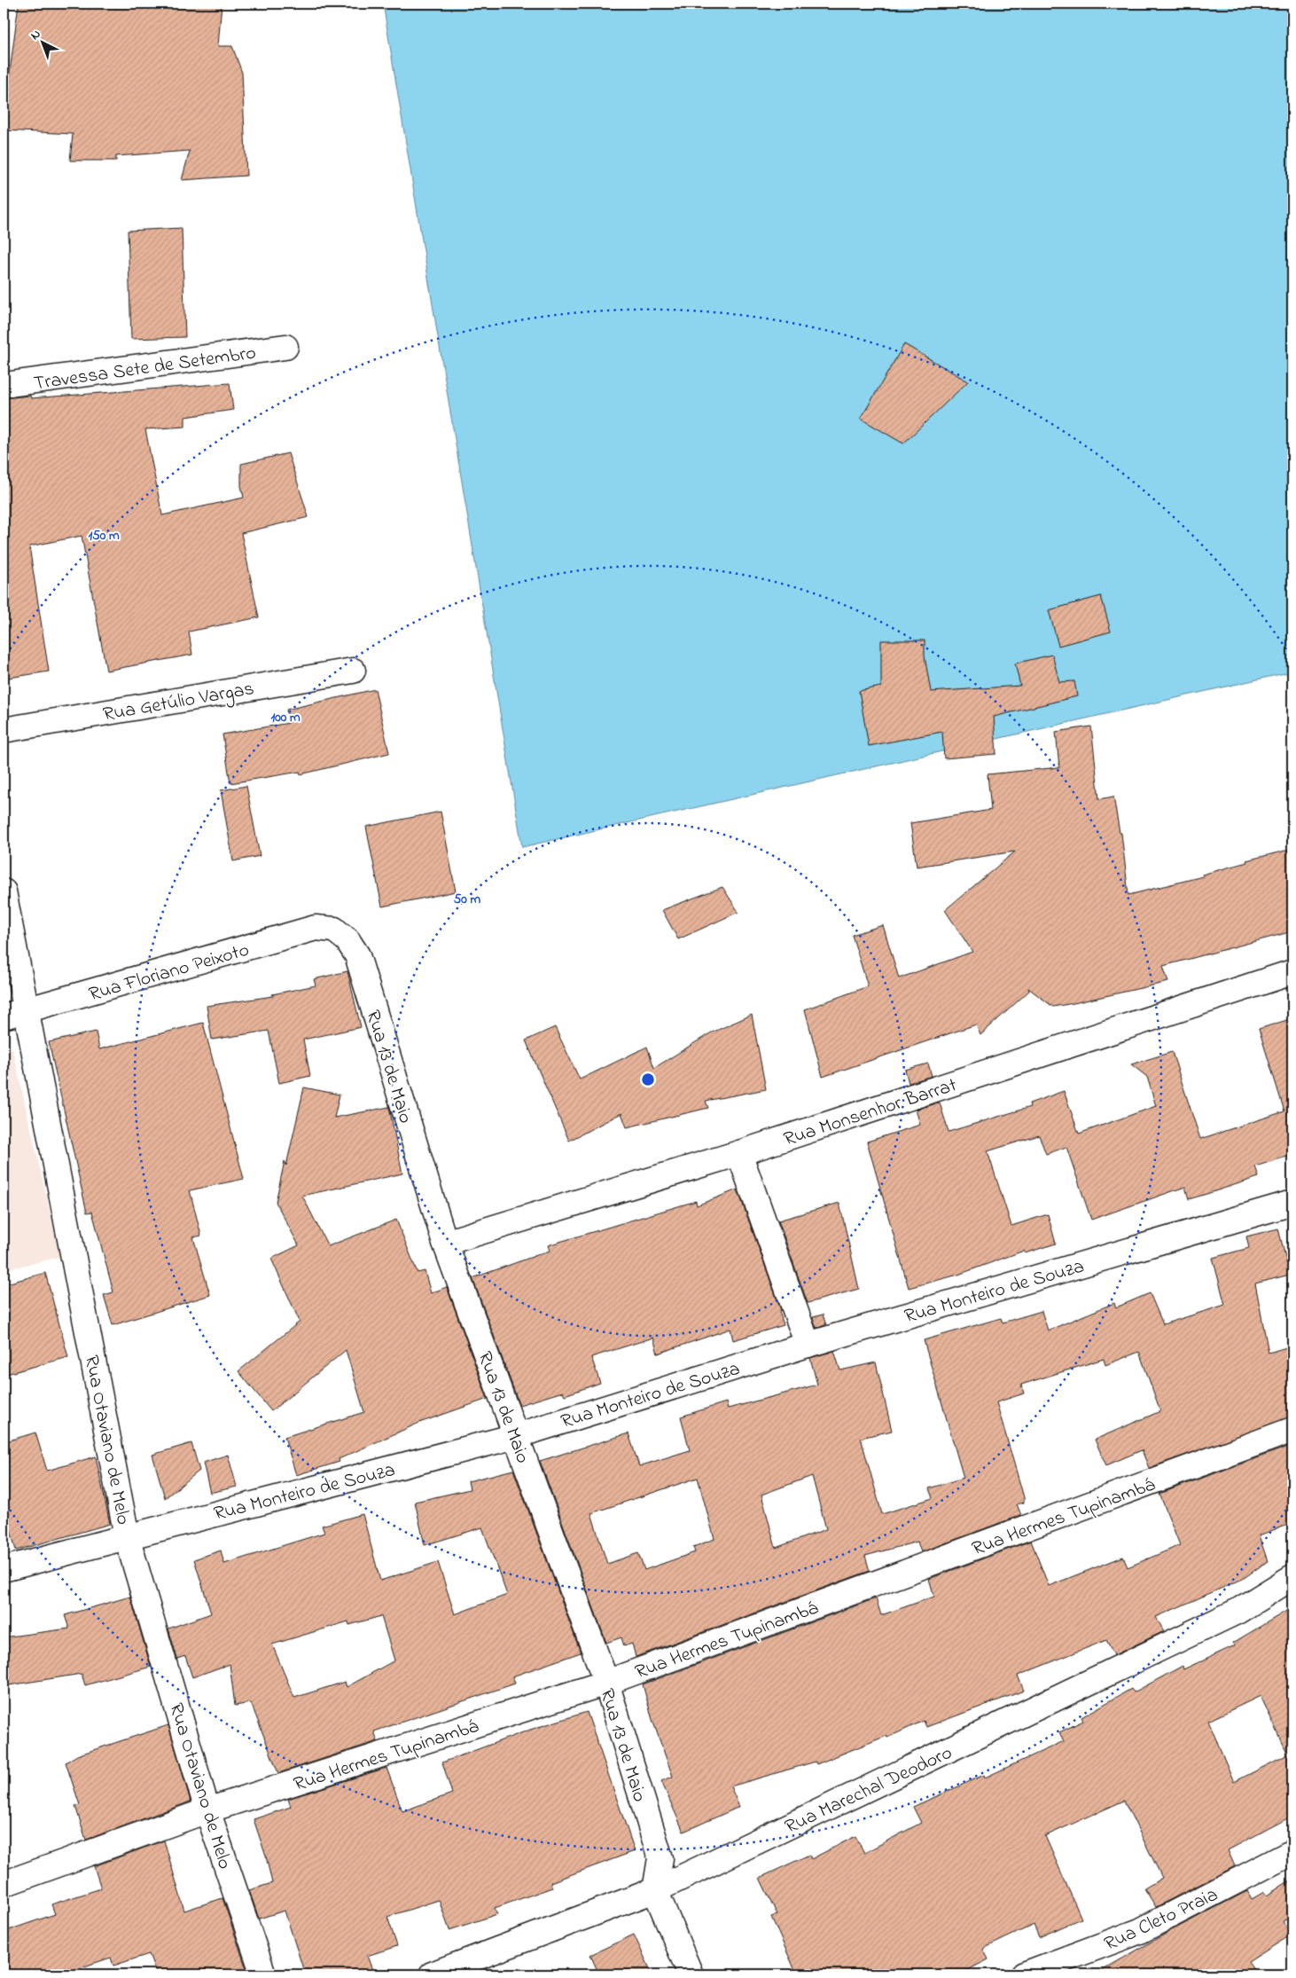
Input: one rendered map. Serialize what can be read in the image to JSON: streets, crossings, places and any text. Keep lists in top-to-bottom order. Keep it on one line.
{"streets":{"street":["Travessa Sete de Setembro","Rua Getúlio Vargas","Rua Floriano Peixoto","Rua 13 de Maio","Rua Monsenhor Barrat","Rua Monteiro de Souza","Rua Otaviano de Melo","Rua Hermes Tupinambá","Rua Marechal Deodoro","Rua Cleto Praia"]},"crossings":[["Rua Floriano Peixoto","Rua 13 de Maio"],["Rua Floriano Peixoto","Rua Otaviano de Melo"],["Rua 13 de Maio","Rua Monsenhor Barrat"],["Rua 13 de Maio","Rua Monteiro de Souza"],["Rua 13 de Maio","Rua Hermes Tupinambá"],["Rua 13 de Maio","Rua Marechal Deodoro"],["Rua Monteiro de Souza","Rua Otaviano de Melo"],["Rua Otaviano de Melo","Rua Hermes Tupinambá"]],"north":"top left","rings":["150 m","100 m","50 m"]}
